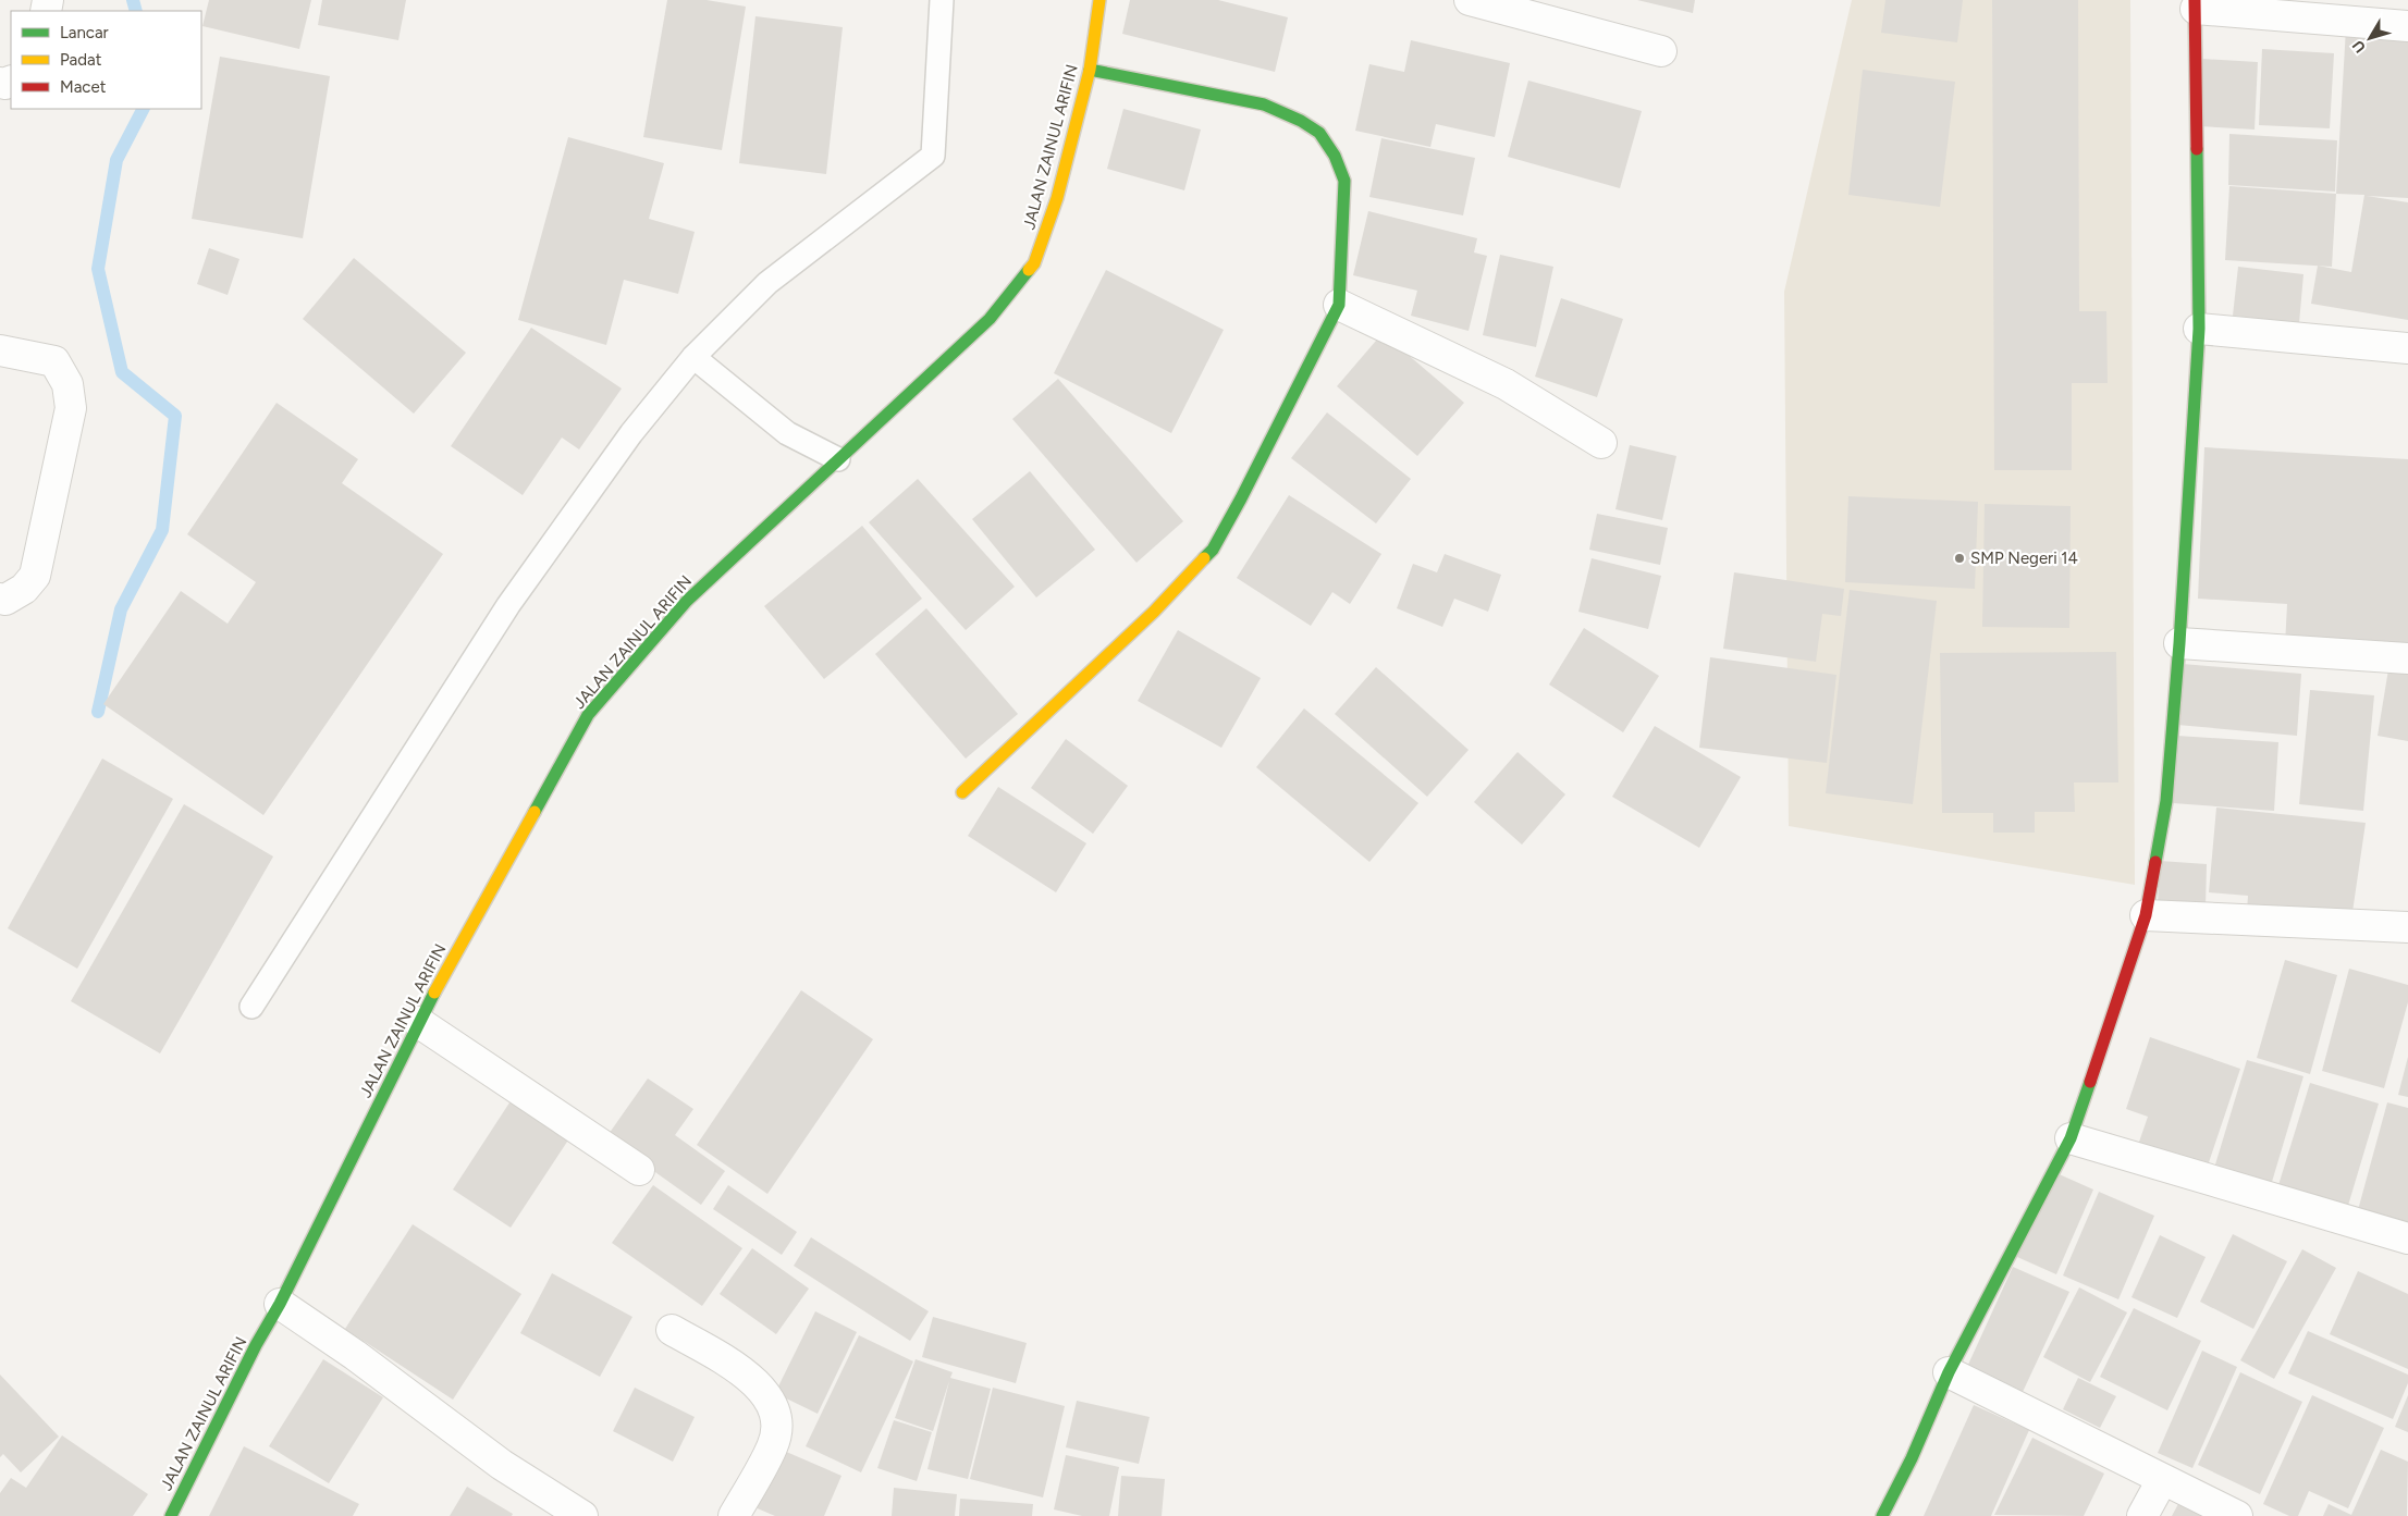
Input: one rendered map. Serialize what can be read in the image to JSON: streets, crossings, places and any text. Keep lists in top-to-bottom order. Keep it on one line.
{"streets":{"street":["JALAN ZAINUL ARIFIN"]},"places":["SMP Negeri 14"],"legend":["Lancar","Padat","Macet"],"north":"bottom left"}
